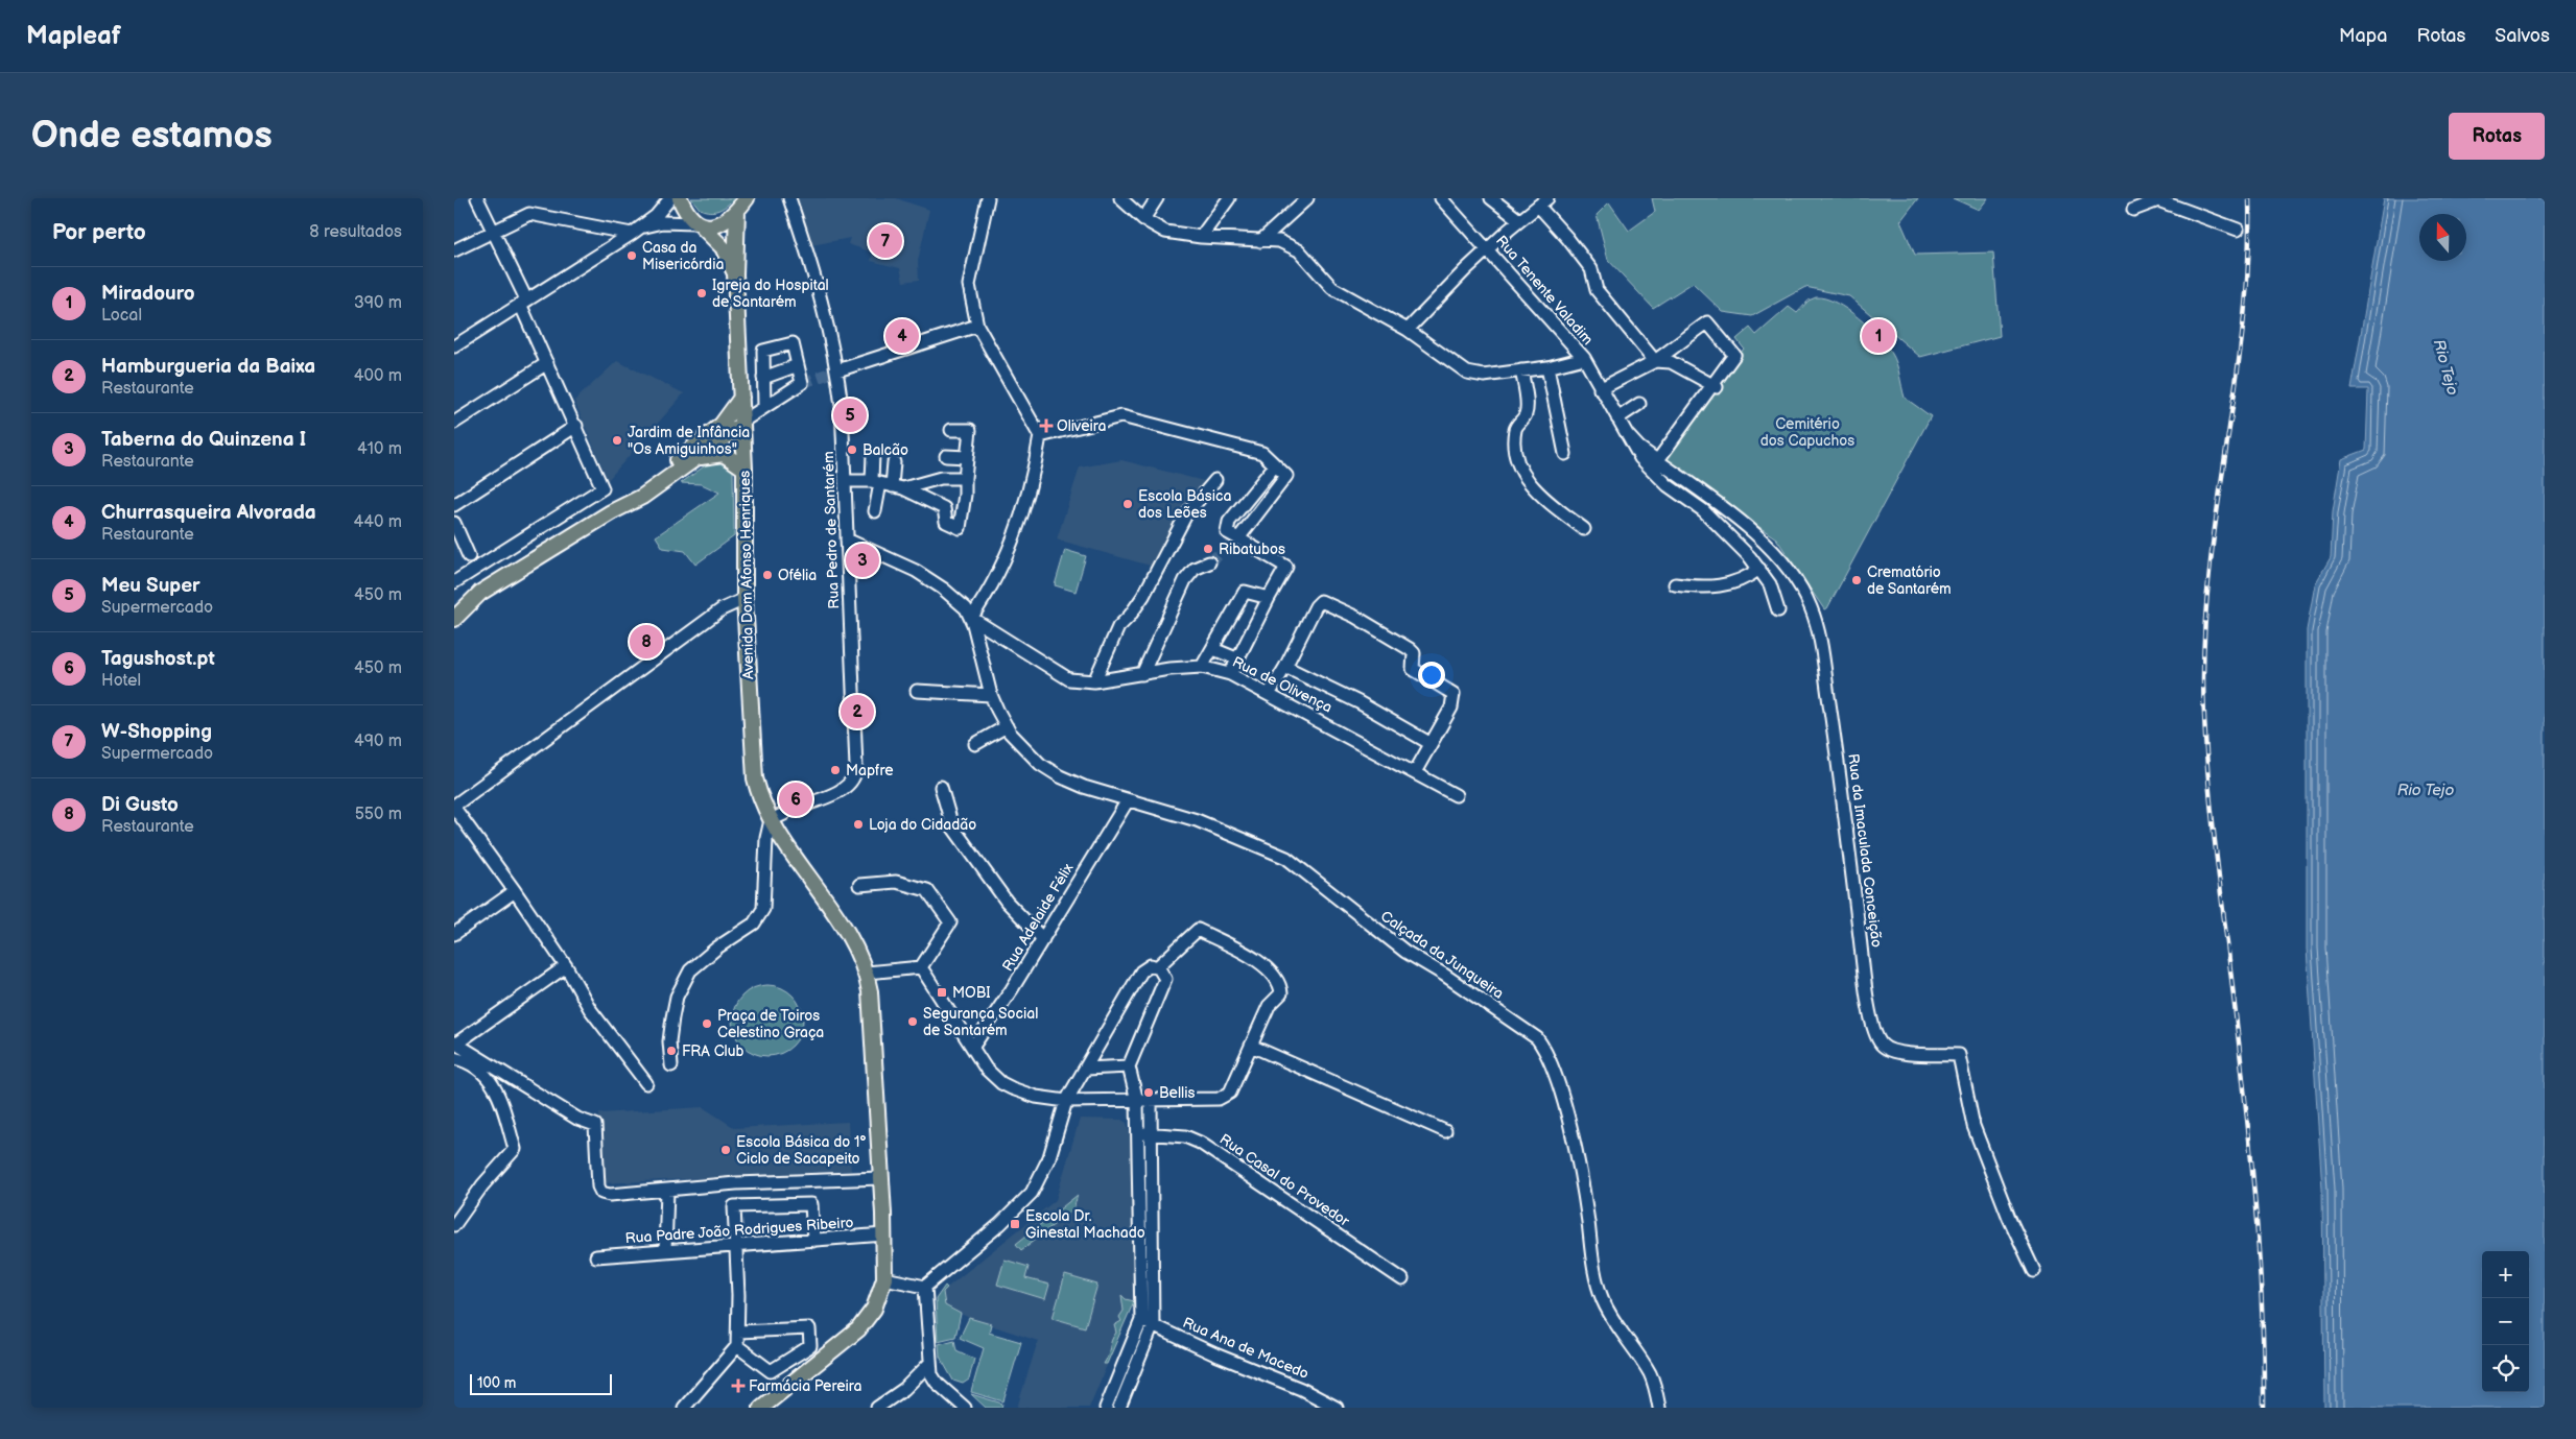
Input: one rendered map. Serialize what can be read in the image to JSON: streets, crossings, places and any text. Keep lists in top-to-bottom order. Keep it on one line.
{"streets":{"main road":["Avenida Dom Afonso Henriques"],"street":["Rua Tenente Valadim","Rua Pedro de Santarém","Rua de Olivença","Rua da Imaculada Conceição","Rua Adelaide Félix","Calçada da Junqueira","Rua Casal do Provedor","Rua Padre João Rodrigues Ribeiro","Rua Ana de Macedo"]},"crossings":[["Rua Tenente Valadim","Rua da Imaculada Conceição"],["Avenida Dom Afonso Henriques","Rua Padre João Rodrigues Ribeiro"],["Rua de Olivença","Calçada da Junqueira"],["Rua Adelaide Félix","Calçada da Junqueira"]],"water":["Rio Tejo"],"parks":["Cemitério dos Capuchos"],"places":{"other":["Casa da Misericórdia","Igreja do Hospital de Santarém","Jardim de Infância \"Os Amiguinhos\"","Balcão","Escola Básica dos Leões","Ribatubos","Ofélia","Crematório de Santarém","Mapfre","Loja do Cidadão","Segurança Social de Santarém","Praça de Toiros Celestino Graça","FRA Club","Bellis","Escola Básica do 1° Ciclo de Sacapeito"],"health":["Oliveira","Farmácia Pereira"],"transit":["MOBI","Escola Dr. Ginestal Machado"]},"scale_bar":"100 m","north":"top","page":{"header":"Mapleaf","nav":["Mapa","Rotas","Salvos"],"buttons":"Rotas","title":"Onde estamos","heading":["Por perto","8 resultados"],"pins":["7","1","4","5","3","8","2","6"],"list":[{"mark":"1","name":"Miradouro","note":"Local","value":"390 m"},{"mark":"2","name":"Hamburgueria da Baixa","note":"Restaurante","value":"400 m"},{"mark":"3","name":"Taberna do Quinzena I","note":"Restaurante","value":"410 m"},{"mark":"4","name":"Churrasqueira Alvorada","note":"Restaurante","value":"440 m"},{"mark":"5","name":"Meu Super","note":"Supermercado","value":"450 m"},{"mark":"6","name":"Tagushost.pt","note":"Hotel","value":"450 m"},{"mark":"7","name":"W-Shopping","note":"Supermercado","value":"490 m"},{"mark":"8","name":"Di Gusto","note":"Restaurante","value":"550 m"}],"map_buttons":["+","−"],"scale":"100 m"}}
